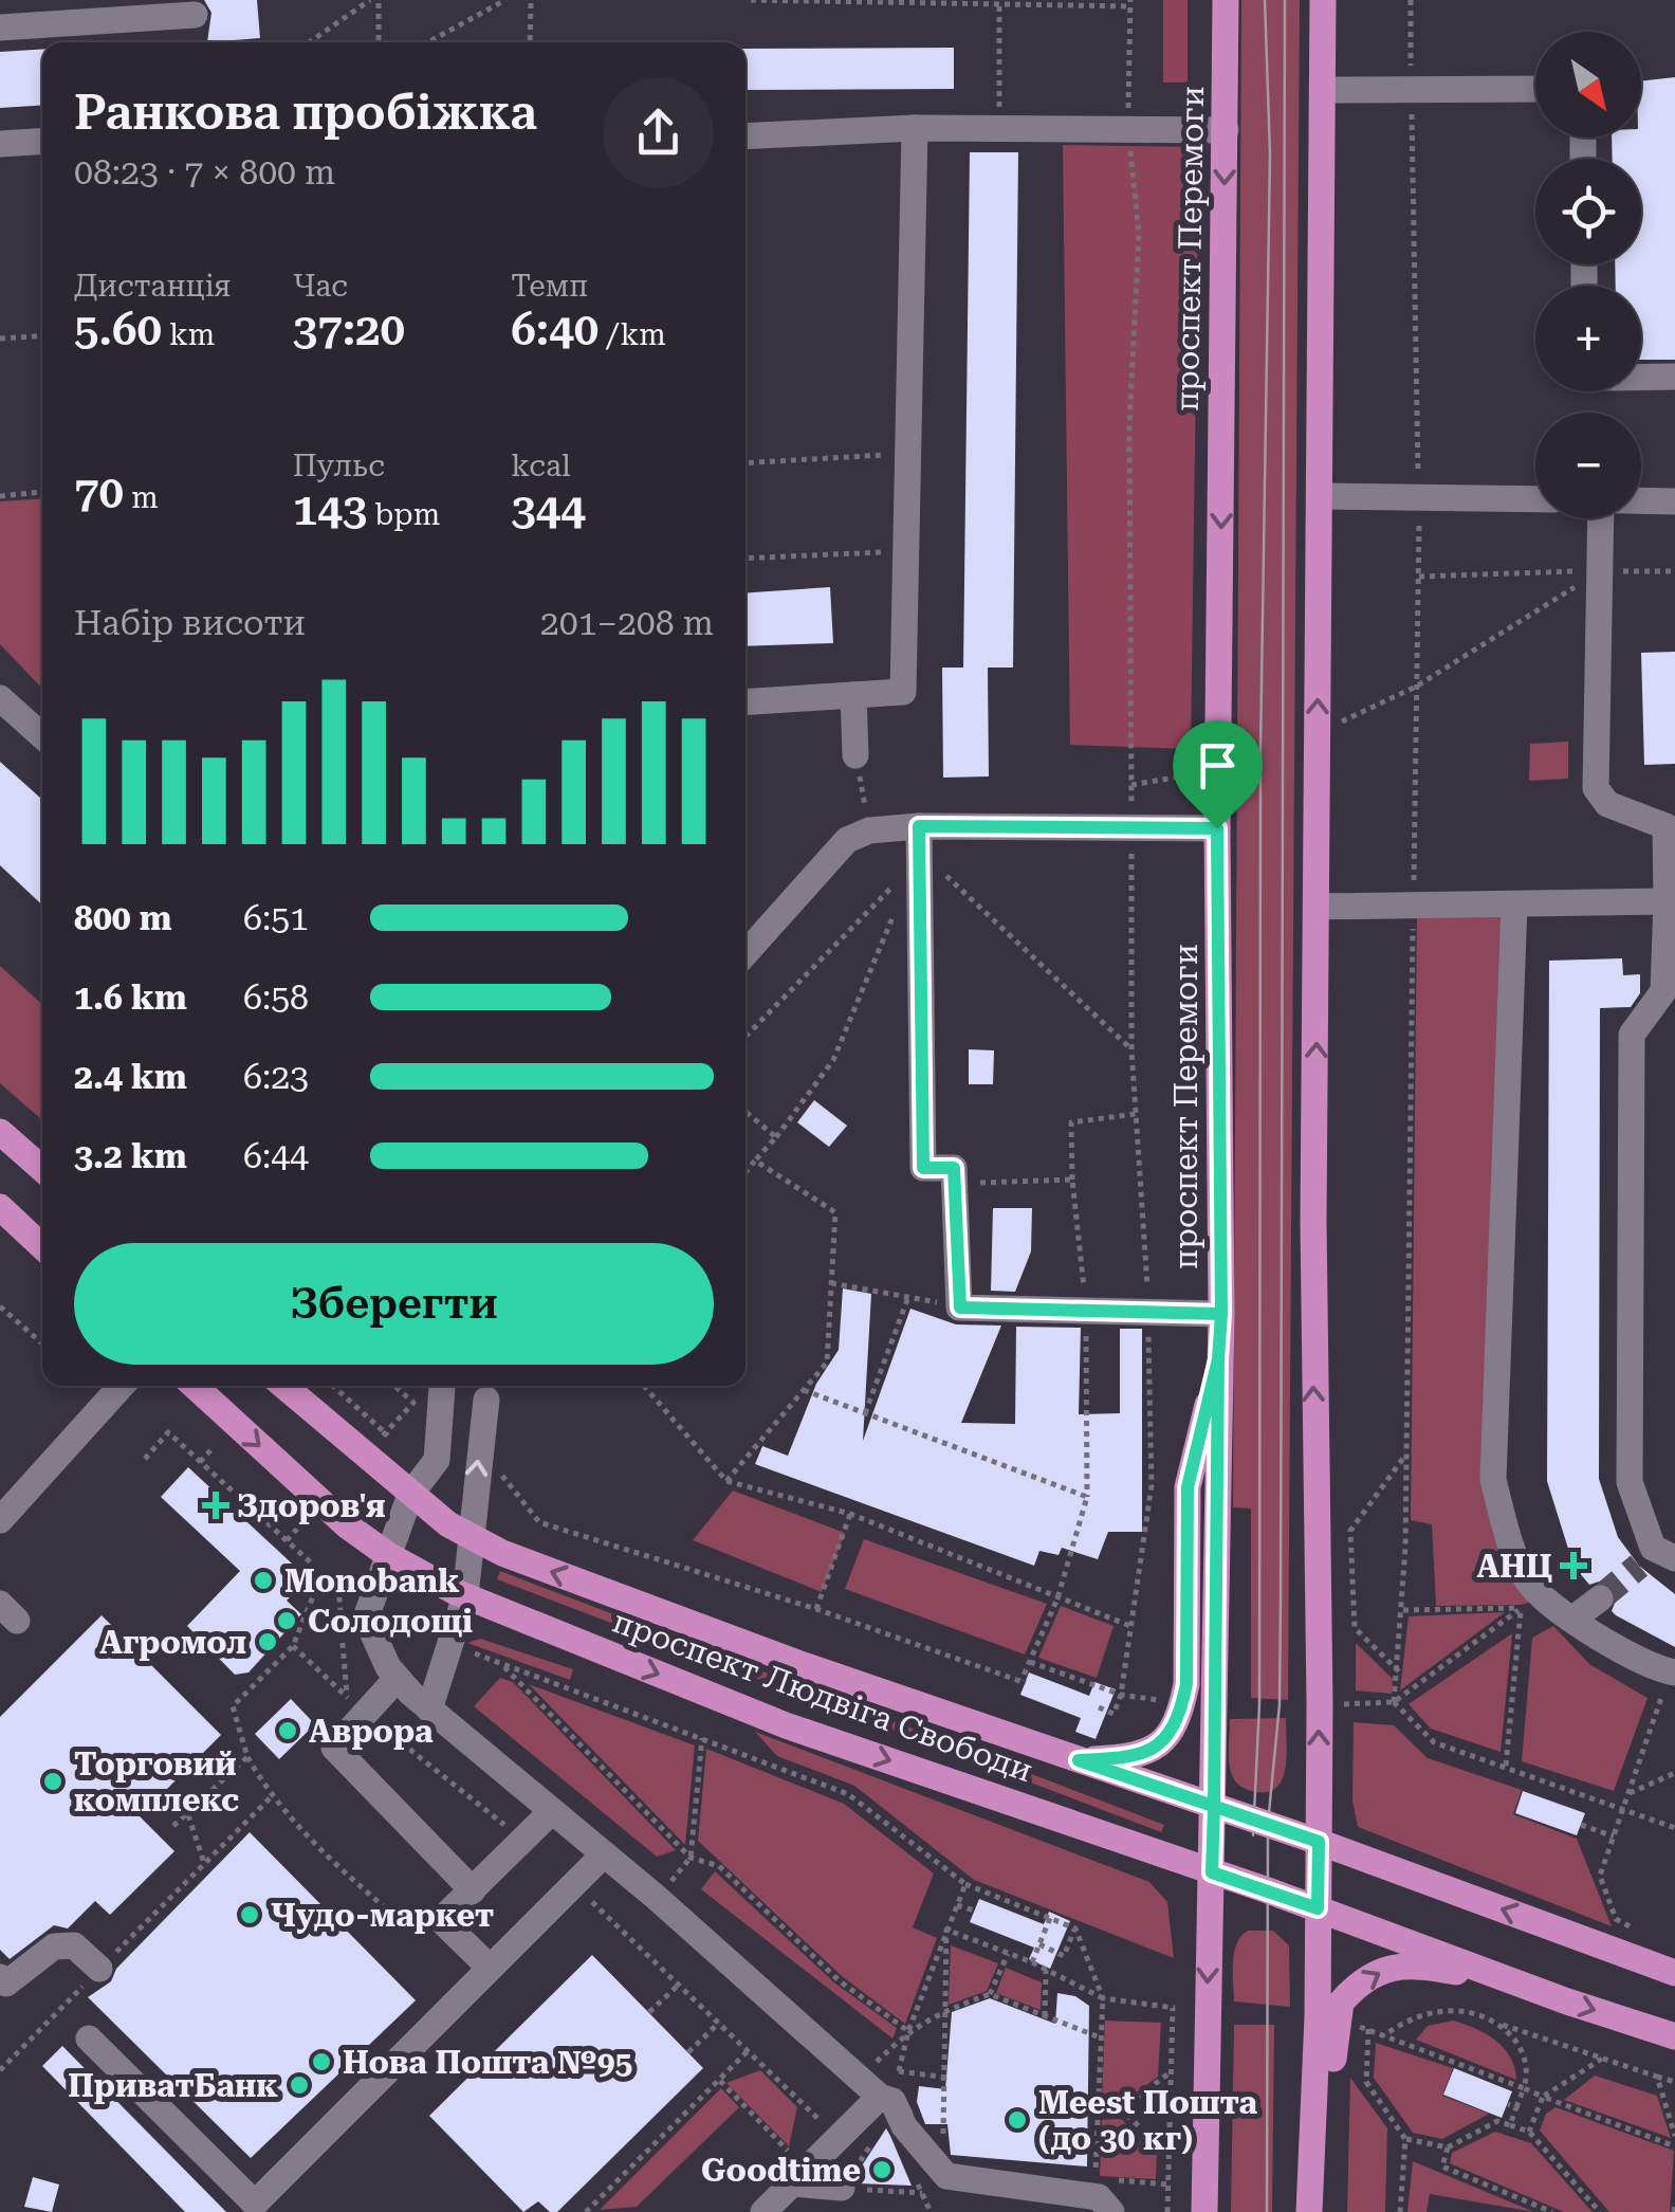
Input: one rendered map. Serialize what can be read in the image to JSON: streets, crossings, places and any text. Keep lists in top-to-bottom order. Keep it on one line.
{"streets":{"main road":["проспект Перемоги","проспект Людвіга Свободи"]},"crossings":[["проспект Перемоги","проспект Людвіга Свободи"]],"places":{"health":["Здоров'я","АНЦ"],"other":["Monobank","Солодощі","Агромол","Аврора","Торговий комплекс","Чудо-маркет","Нова Пошта №95","ПриватБанк","Meest Пошта (до 30 кг)","Goodtime"]},"north":"bottom right","page":{"map_buttons":["+","−"],"heading":["Ранкова пробіжка","08:23 · 7 × 800 m"],"stats":[["Дистанція","5.60 km"],["Час","37:20"],["Темп","6:40 /km"],["70 m"],["Пульс","143 bpm"],["kcal","344"]],"chart":["Набір висоти","201–208 m"],"list":[{"name":"800 m","note":"6:51"},{"name":"1.6 km","note":"6:58"},{"name":"2.4 km","note":"6:23"},{"name":"3.2 km","note":"6:44"}],"buttons":"Зберегти"}}
